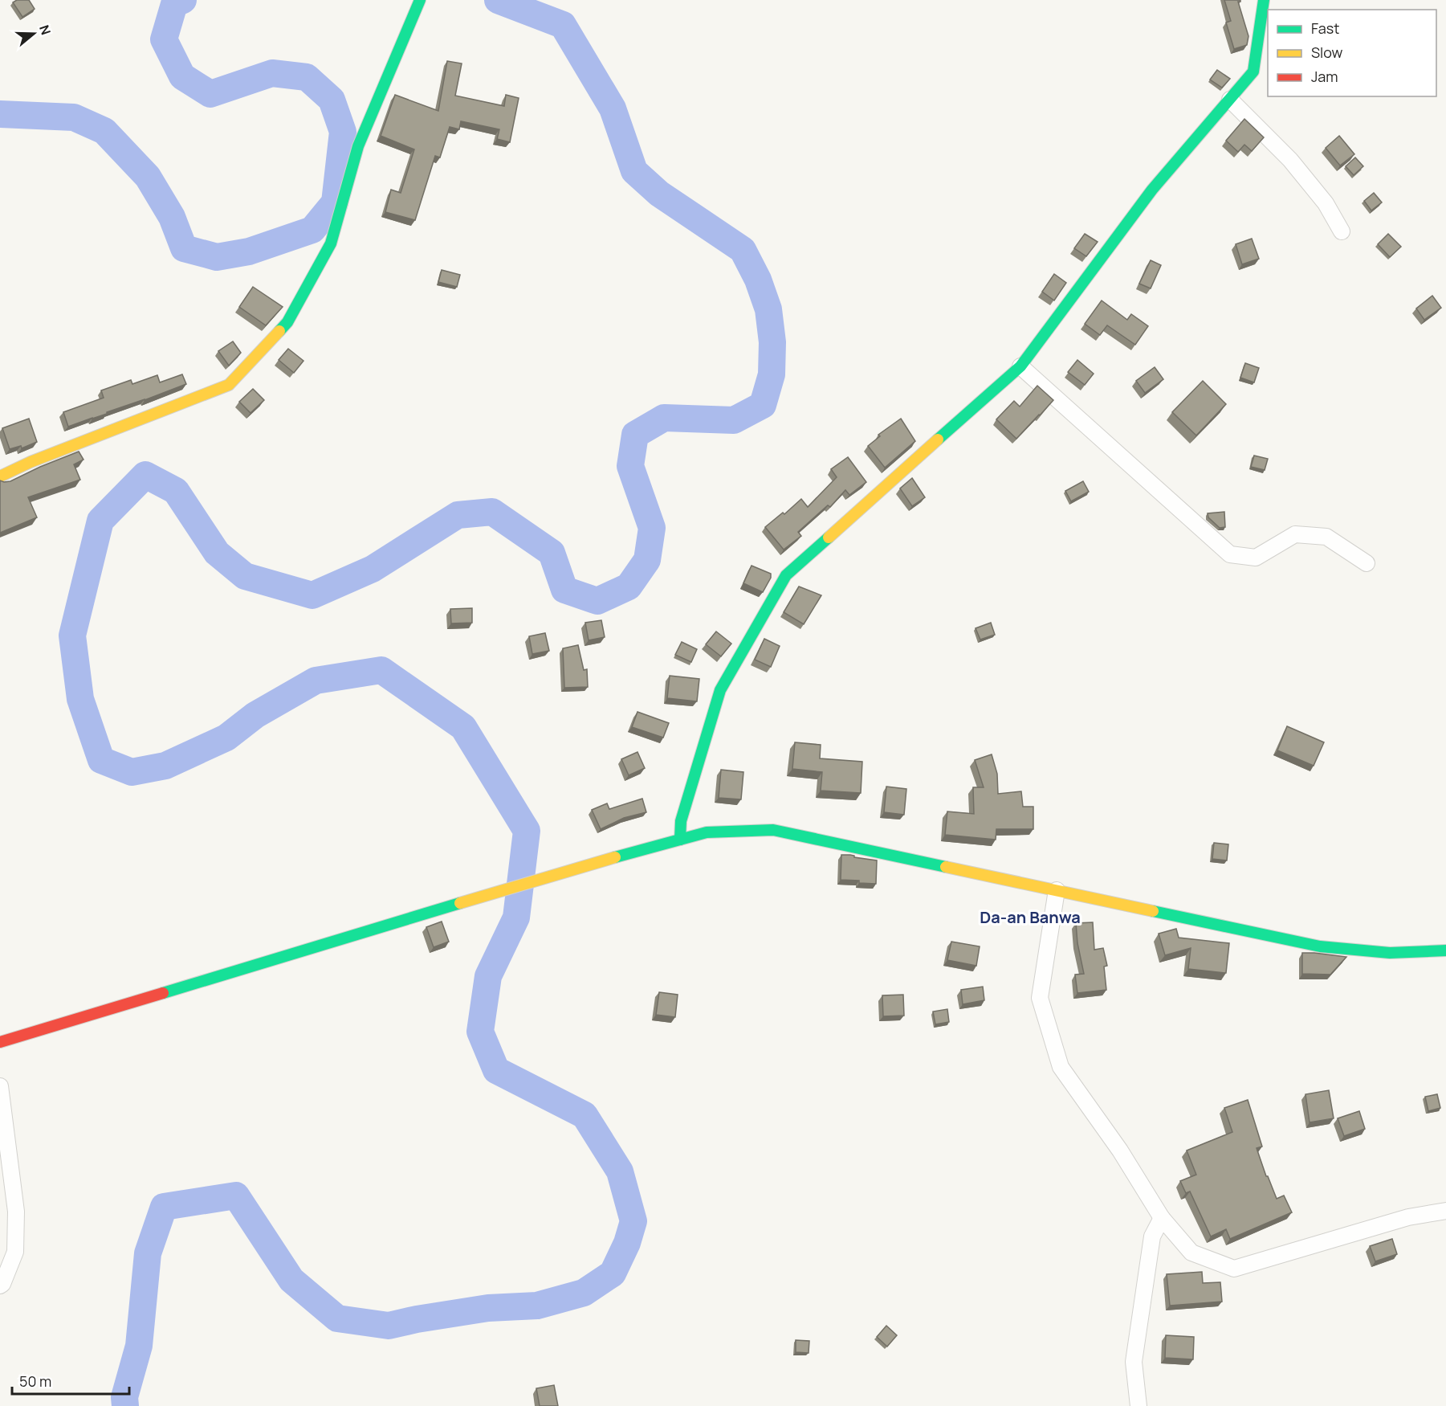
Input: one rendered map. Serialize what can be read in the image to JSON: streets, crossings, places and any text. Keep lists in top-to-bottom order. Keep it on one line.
{"districts":["Da-an Banwa"],"legend":["Fast","Slow","Jam"],"scale_bar":"50 m","north":"right"}
